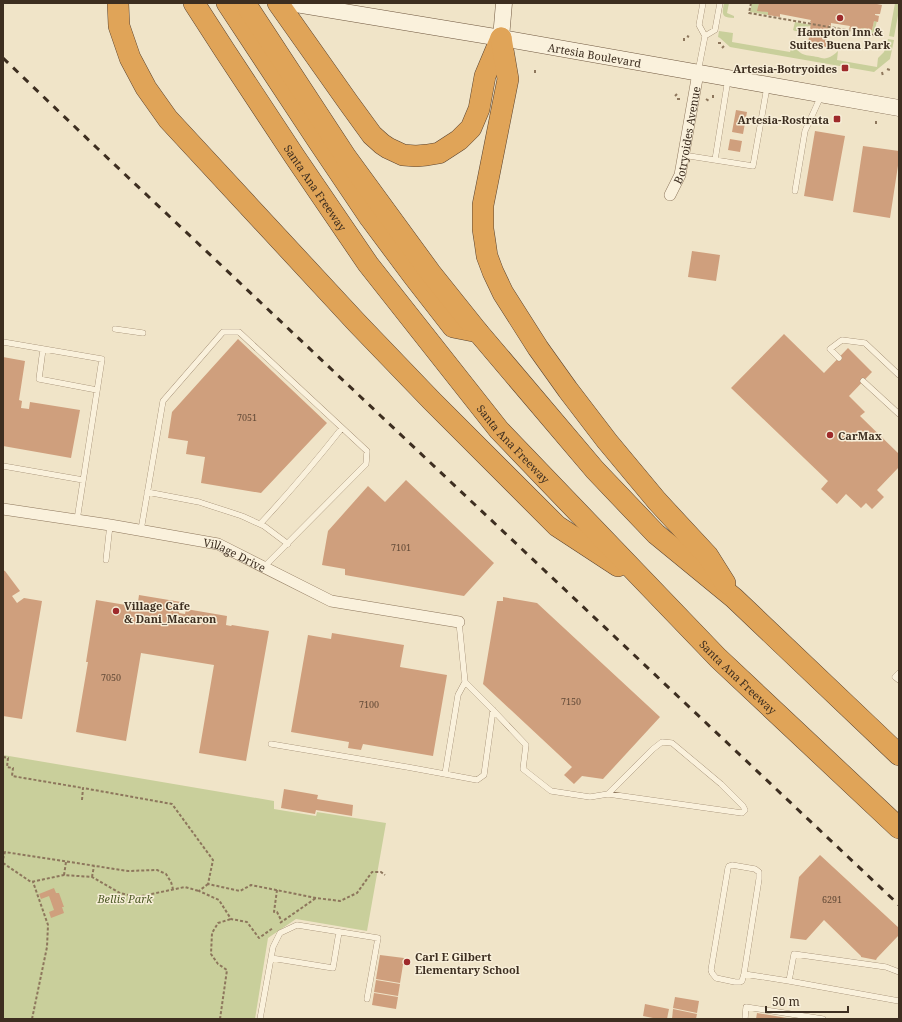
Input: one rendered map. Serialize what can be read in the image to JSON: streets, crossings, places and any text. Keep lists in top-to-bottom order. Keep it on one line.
{"streets":{"highway":["Santa Ana Freeway"],"main road":["Artesia Boulevard"],"street":["Botryoides Avenue","Village Drive"]},"crossings":[["Artesia Boulevard","Botryoides Avenue"]],"parks":["Bellis Park"],"places":{"other":["Hampton Inn & Suites Buena Park","CarMax","Village Cafe & Dani_Macaron","Carl E Gilbert Elementary School"],"transit":["Artesia-Botryoides","Artesia-Rostrata"]},"house_numbers":["7051","7101","7050","7150","7100","6291"],"scale_bar":"50 m"}
